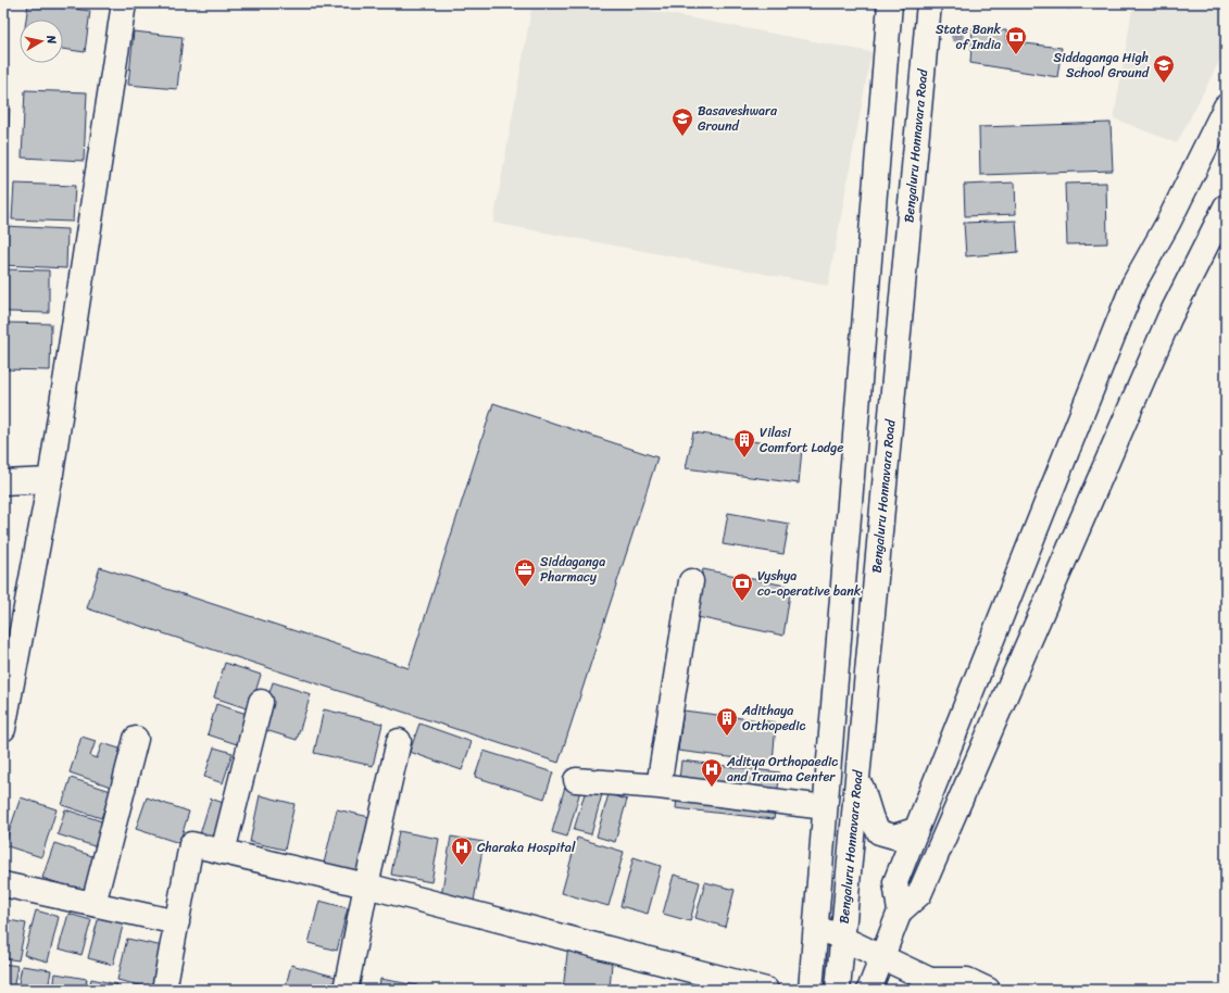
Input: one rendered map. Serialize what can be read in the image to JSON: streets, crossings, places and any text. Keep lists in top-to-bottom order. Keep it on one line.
{"streets":{"main road":["Bengaluru Honnavara Road"]},"places":{"bank":["State Bank of India","Vyshya co-operative bank"],"school or university":["Siddaganga High School Ground","Basaveshwara Ground"],"building":["Vilasi Comfort Lodge","Adithaya Orthopedic"],"office":["Siddaganga Pharmacy"],"hospital":["Aditya Orthopaedic and Trauma Center","Charaka Hospital"]},"north":"right"}
